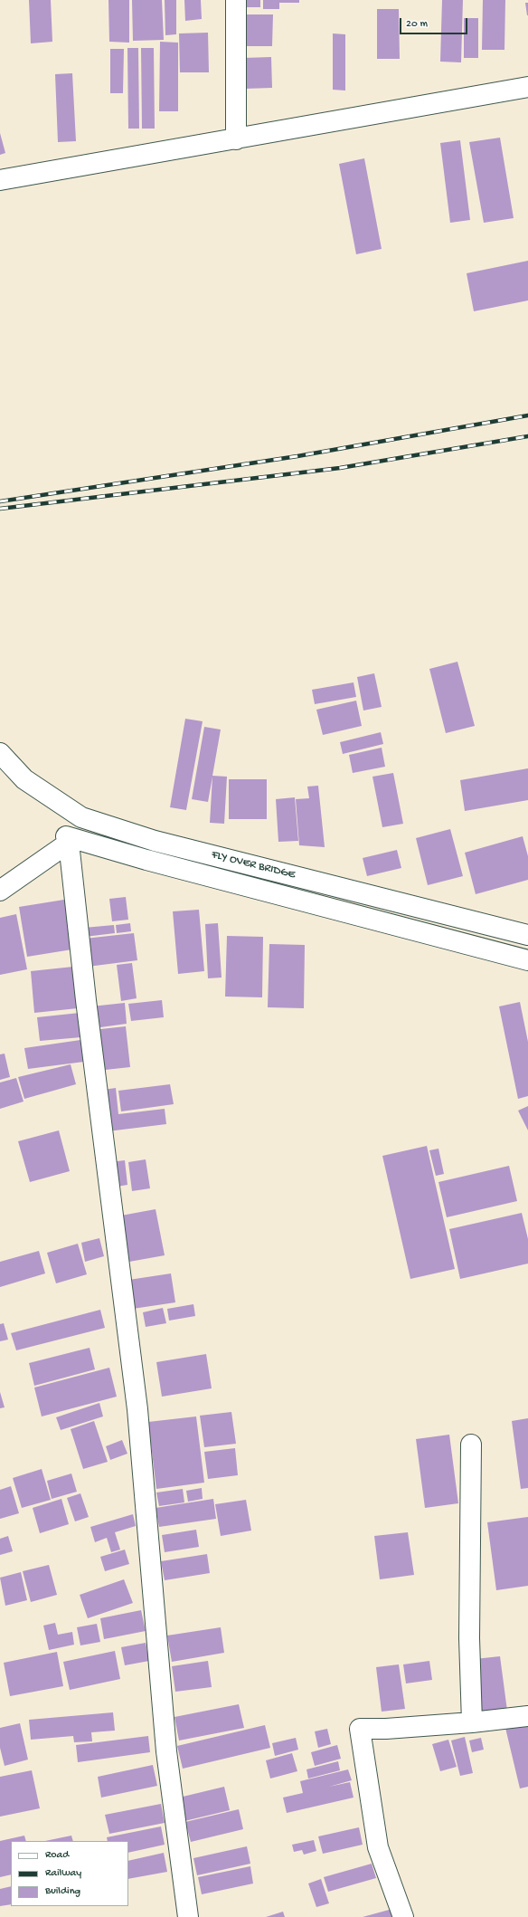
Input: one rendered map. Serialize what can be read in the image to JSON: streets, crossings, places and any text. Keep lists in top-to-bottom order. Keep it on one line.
{"streets":{"street":["FLY OVER BRIDGE"]},"legend":["Road","Railway","Building"],"scale_bar":"20 m"}
